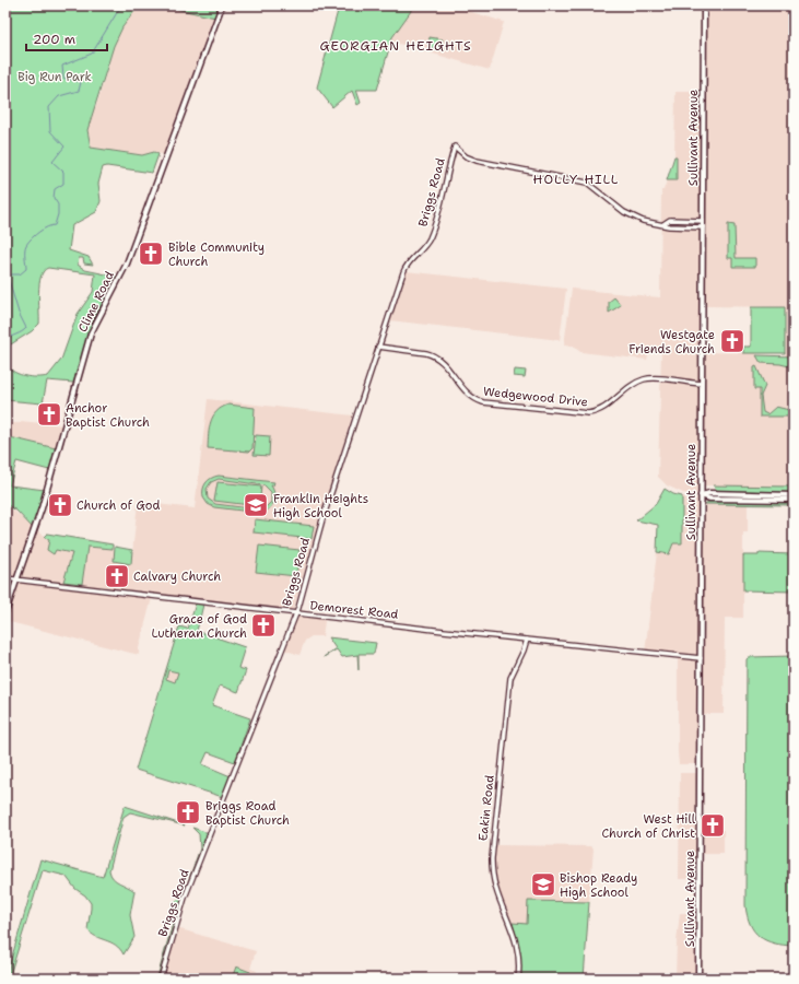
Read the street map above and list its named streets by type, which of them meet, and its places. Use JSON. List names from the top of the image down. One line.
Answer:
{"streets":{"main road":["Sullivant Avenue","Clime Road"],"street":["Briggs Road","Wedgewood Drive","Demorest Road","Eakin Road"]},"crossings":[["Sullivant Avenue","Wedgewood Drive"],["Sullivant Avenue","Demorest Road"],["Briggs Road","Wedgewood Drive"],["Briggs Road","Demorest Road"],["Clime Road","Demorest Road"],["Demorest Road","Eakin Road"]],"districts":["GEORGIAN HEIGHTS","HOLLY HILL"],"parks":["Big Run Park"],"places":{"church":["Bible Community Church","Westgate Friends Church","Anchor Baptist Church","Church of God","Calvary Church","Grace of God Lutheran Church","Briggs Road Baptist Church","West Hill Church of Christ"],"school or university":["Franklin Heights High School","Bishop Ready High School"]},"scale_bar":"200 m"}
